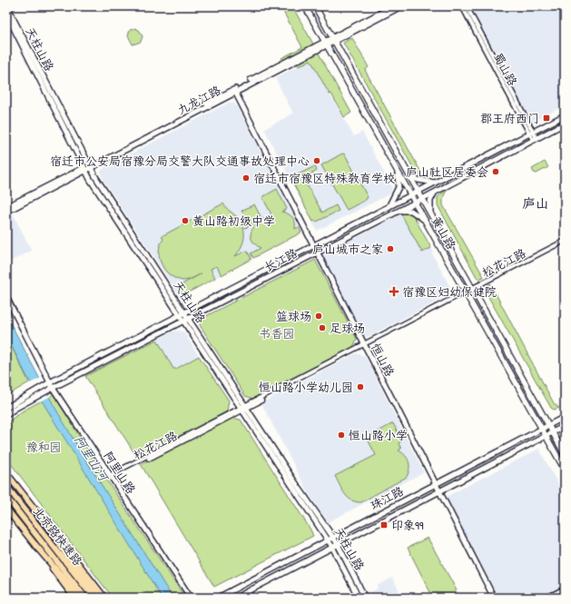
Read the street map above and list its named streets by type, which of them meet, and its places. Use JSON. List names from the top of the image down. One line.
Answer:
{"streets":{"main road":["黄山路","北京路快速路"],"street":["天柱山路","蜀山路","九龙江路","长江路","松花江路","恒山路","阿里山路","珠江路"]},"crossings":[["天柱山路","九龙江路"],["天柱山路","长江路"],["天柱山路","松花江路"],["天柱山路","珠江路"],["蜀山路","长江路"],["九龙江路","黄山路"],["九龙江路","恒山路"],["黄山路","长江路"],["黄山路","松花江路"],["黄山路","珠江路"],["长江路","恒山路"],["长江路","阿里山路"],["松花江路","恒山路"],["松花江路","阿里山路"],["恒山路","珠江路"]],"districts":["庐山"],"water":["阿里山河"],"parks":["书香园","豫和园"],"places":{"transit":["郡王府西门","印象99"],"other":["宿迁市公安局宿豫分局交警大队交通事故处理中心","庐山社区居委会","宿迁市宿豫区特殊教育学校","黄山路初级中学","庐山城市之家","篮球场","足球场","恒山路小学幼儿园","恒山路小学"],"health":["宿豫区妇幼保健院"]}}
